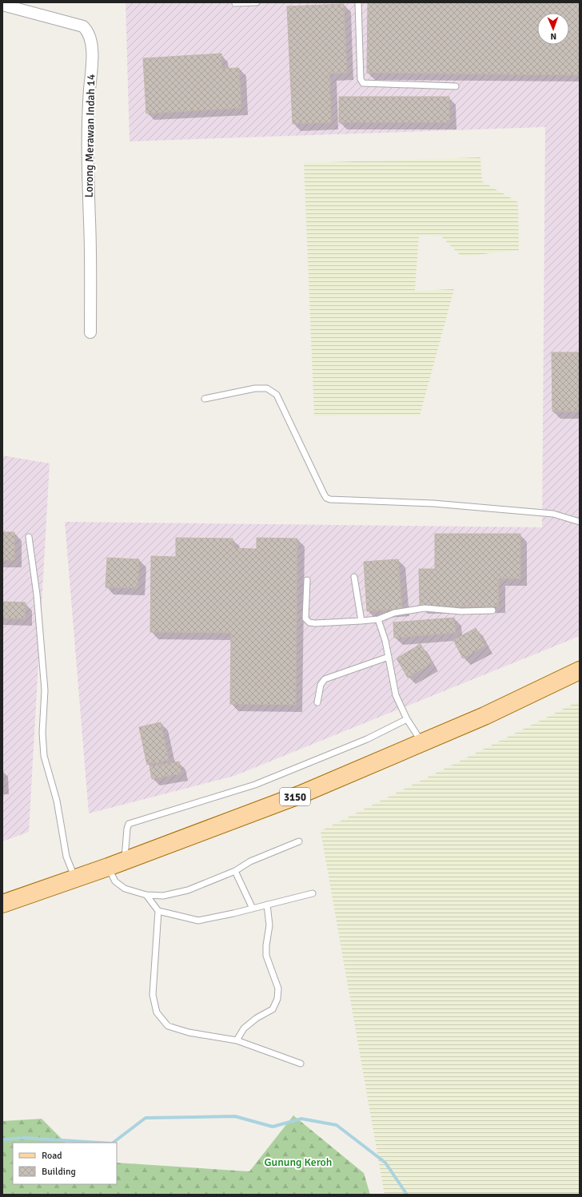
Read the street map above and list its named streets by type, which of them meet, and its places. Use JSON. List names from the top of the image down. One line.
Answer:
{"streets":{"main road":["3150"],"street":["Lorong Merawan Indah 14"]},"parks":["Gunung Keroh"],"legend":["Road","Building"],"north":"bottom"}
